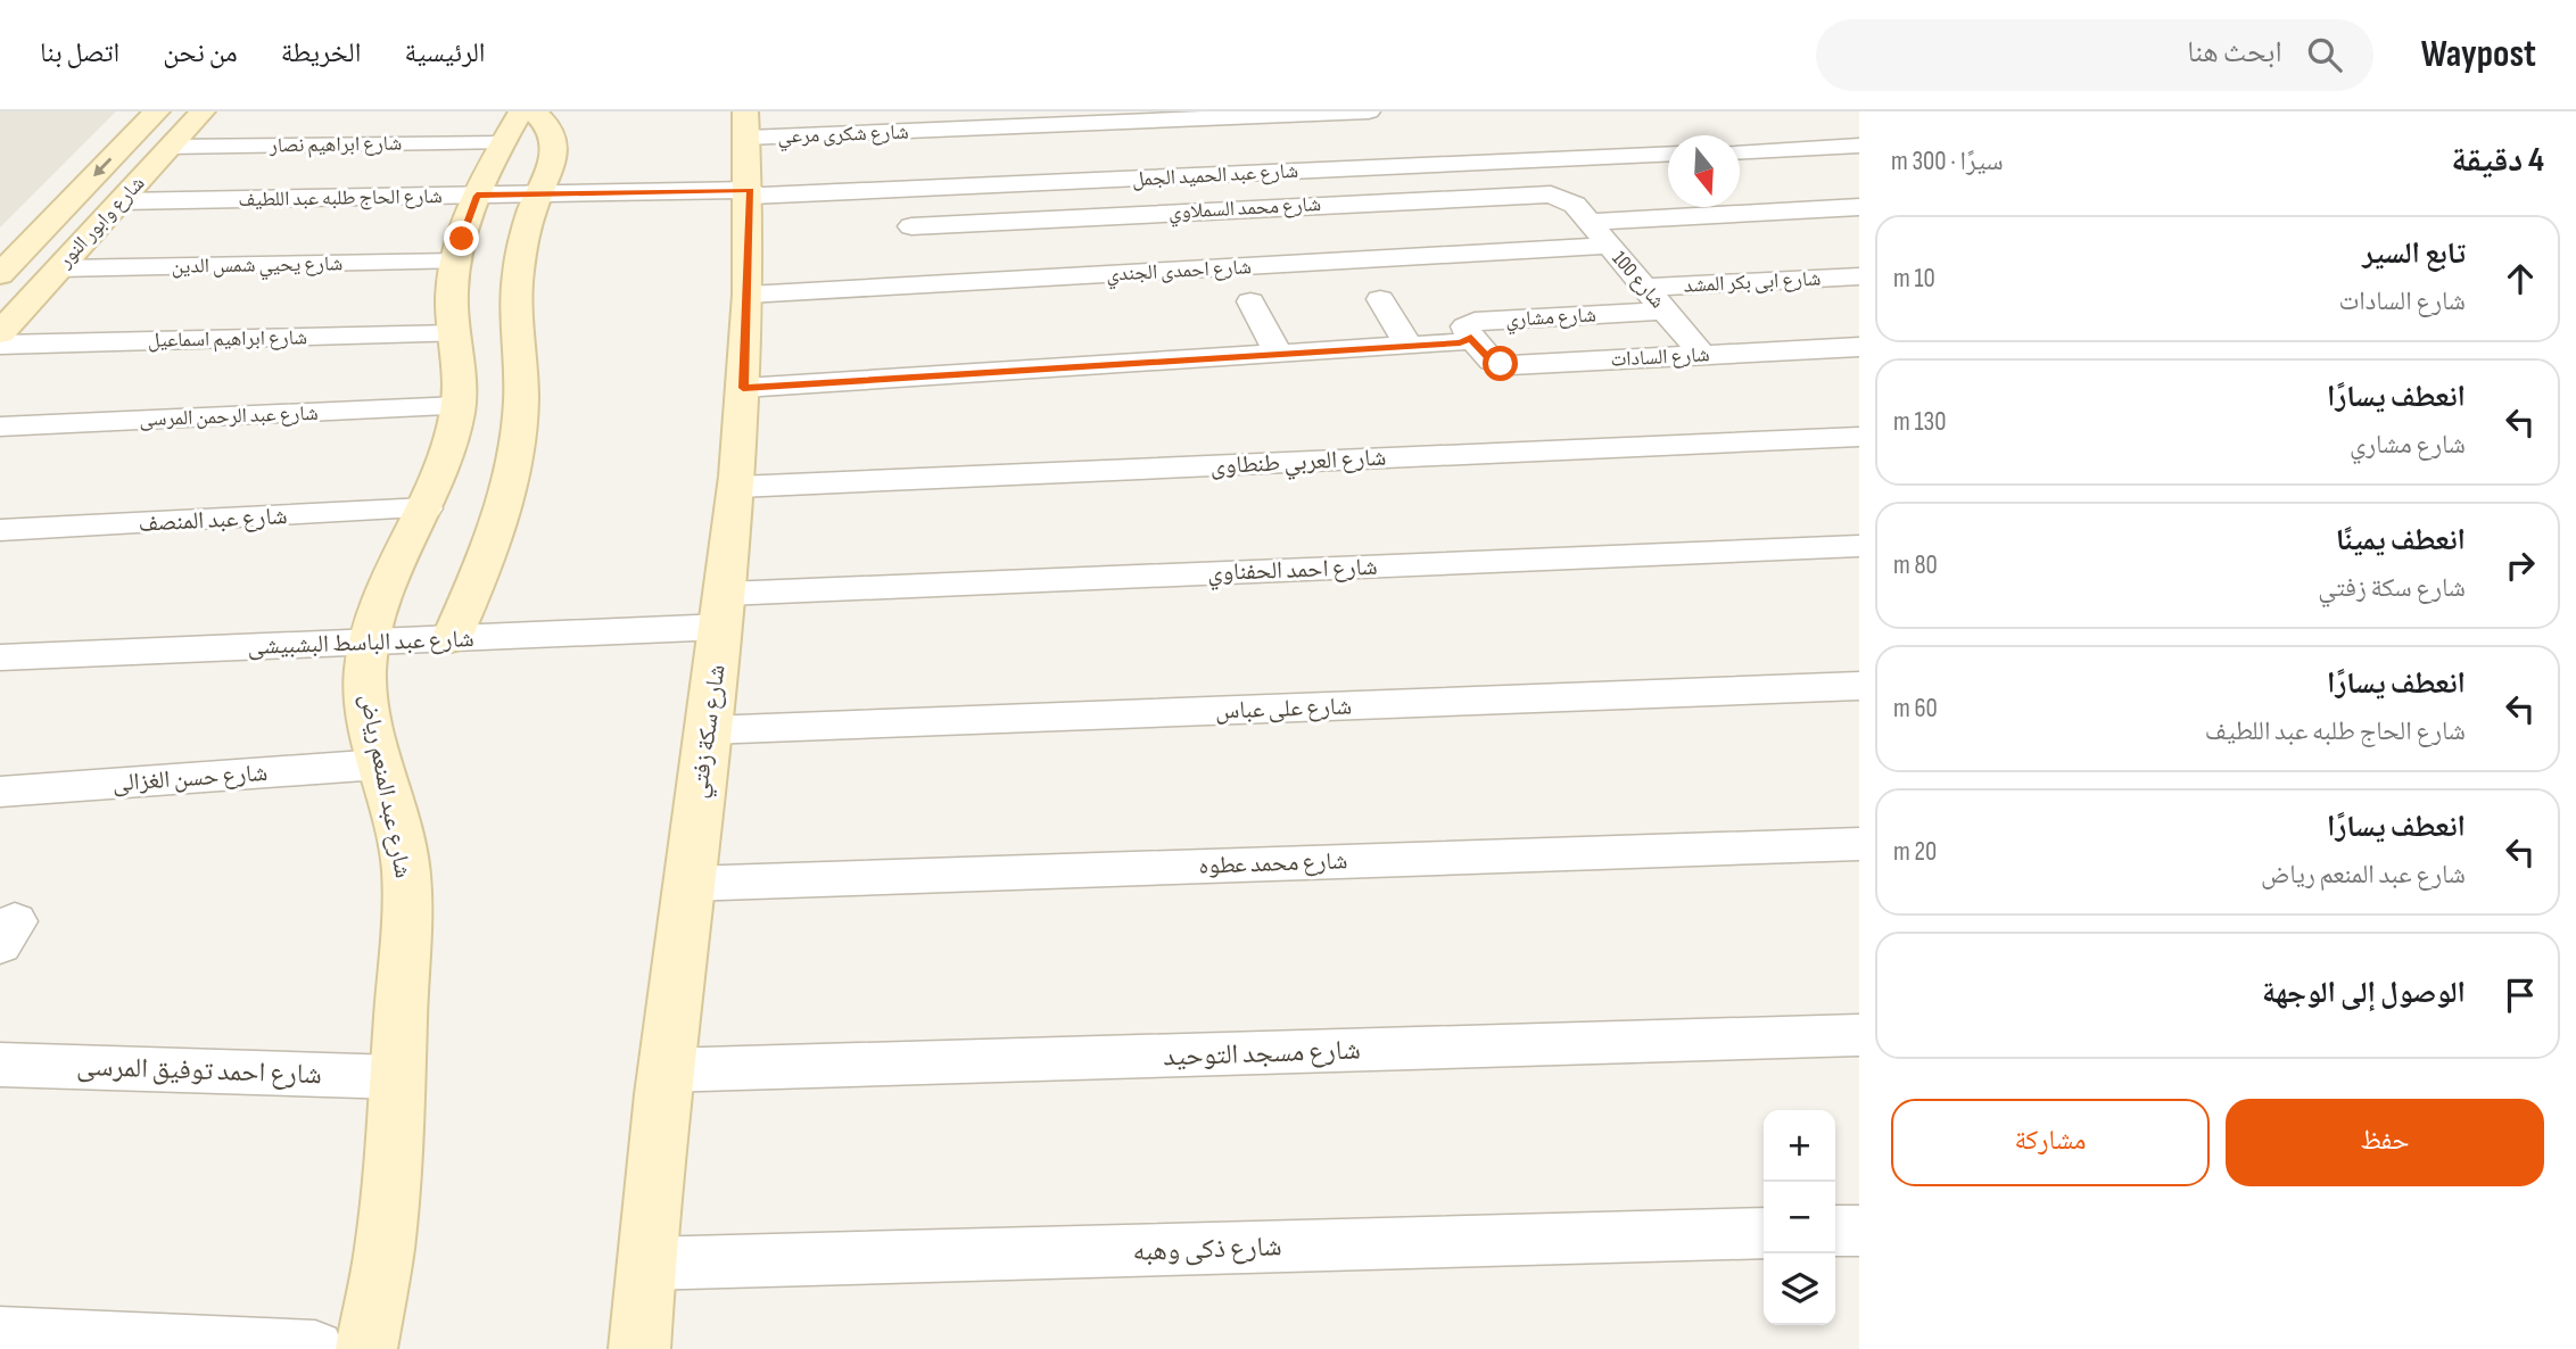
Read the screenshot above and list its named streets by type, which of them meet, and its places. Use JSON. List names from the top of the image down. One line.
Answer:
{"streets":{"street":["شارع شكرى مرعي","شارع ابراهيم نصار","شارع عبد الحميد الجمل","شارع الحاج طلبه عبد اللطيف","شارع محمد السملاوي","شارع وابور النور","شارع يحيي شمس الدين","شارع احمدى الجندي","شارع 100","شارع ابى بكر المشد","شارع مشاري","شارع ابراهيم اسماعيل","شارع السادات","شارع عبد الرحمن المرسى","شارع العربي طنطاوى","شارع عبد المنصف","شارع احمد الحفناوي","شارع عبد الباسط البشبيشى","شارع على عباس","شارع سكة زفتي","شارع حسن الغزالى","شارع عبد المنعم رياض","شارع محمد عطوه","شارع مسجد التوحيد","شارع احمد توفيق المرسى","شارع ذكى وهبه"]},"crossings":[["شارع شكرى مرعي","شارع سكة زفتي"],["شارع ابراهيم نصار","شارع وابور النور"],["شارع ابراهيم نصار","شارع عبد المنعم رياض"],["شارع عبد الحميد الجمل","شارع الحاج طلبه عبد اللطيف"],["شارع عبد الحميد الجمل","شارع سكة زفتي"],["شارع الحاج طلبه عبد اللطيف","شارع وابور النور"],["شارع الحاج طلبه عبد اللطيف","شارع سكة زفتي"],["شارع الحاج طلبه عبد اللطيف","شارع عبد المنعم رياض"],["شارع محمد السملاوي","شارع 100"],["شارع وابور النور","شارع يحيي شمس الدين"],["شارع يحيي شمس الدين","شارع عبد المنعم رياض"],["شارع احمدى الجندي","شارع 100"],["شارع احمدى الجندي","شارع سكة زفتي"],["شارع 100","شارع ابى بكر المشد"],["شارع 100","شارع مشاري"],["شارع 100","شارع السادات"],["شارع مشاري","شارع السادات"],["شارع ابراهيم اسماعيل","شارع عبد المنعم رياض"],["شارع عبد الرحمن المرسى","شارع عبد المنعم رياض"],["شارع العربي طنطاوى","شارع سكة زفتي"],["شارع عبد المنصف","شارع عبد المنعم رياض"],["شارع احمد الحفناوي","شارع عبد الباسط البشبيشى"],["شارع احمد الحفناوي","شارع سكة زفتي"],["شارع عبد الباسط البشبيشى","شارع سكة زفتي"],["شارع عبد الباسط البشبيشى","شارع عبد المنعم رياض"],["شارع على عباس","شارع سكة زفتي"],["شارع سكة زفتي","شارع محمد عطوه"],["شارع سكة زفتي","شارع مسجد التوحيد"],["شارع سكة زفتي","شارع ذكى وهبه"],["شارع حسن الغزالى","شارع عبد المنعم رياض"],["شارع عبد المنعم رياض","شارع احمد توفيق المرسى"]],"north":"bottom","page":{"header":"Waypost","search":"ابحث هنا","nav":["الرئيسية","الخريطة","من نحن","اتصل بنا"],"heading":["4 دقيقة","سيرًا · 300 m"],"list":[["تابع السير","شارع السادات","10 m"],["انعطف يسارًا","شارع مشاري","130 m"],["انعطف يمينًا","شارع سكة زفتي","80 m"],["انعطف يسارًا","شارع الحاج طلبه عبد اللطيف","60 m"],["انعطف يسارًا","شارع عبد المنعم رياض","20 m"],"الوصول إلى الوجهة"],"buttons":["حفظ","مشاركة"],"map_buttons":["+","−"]}}
